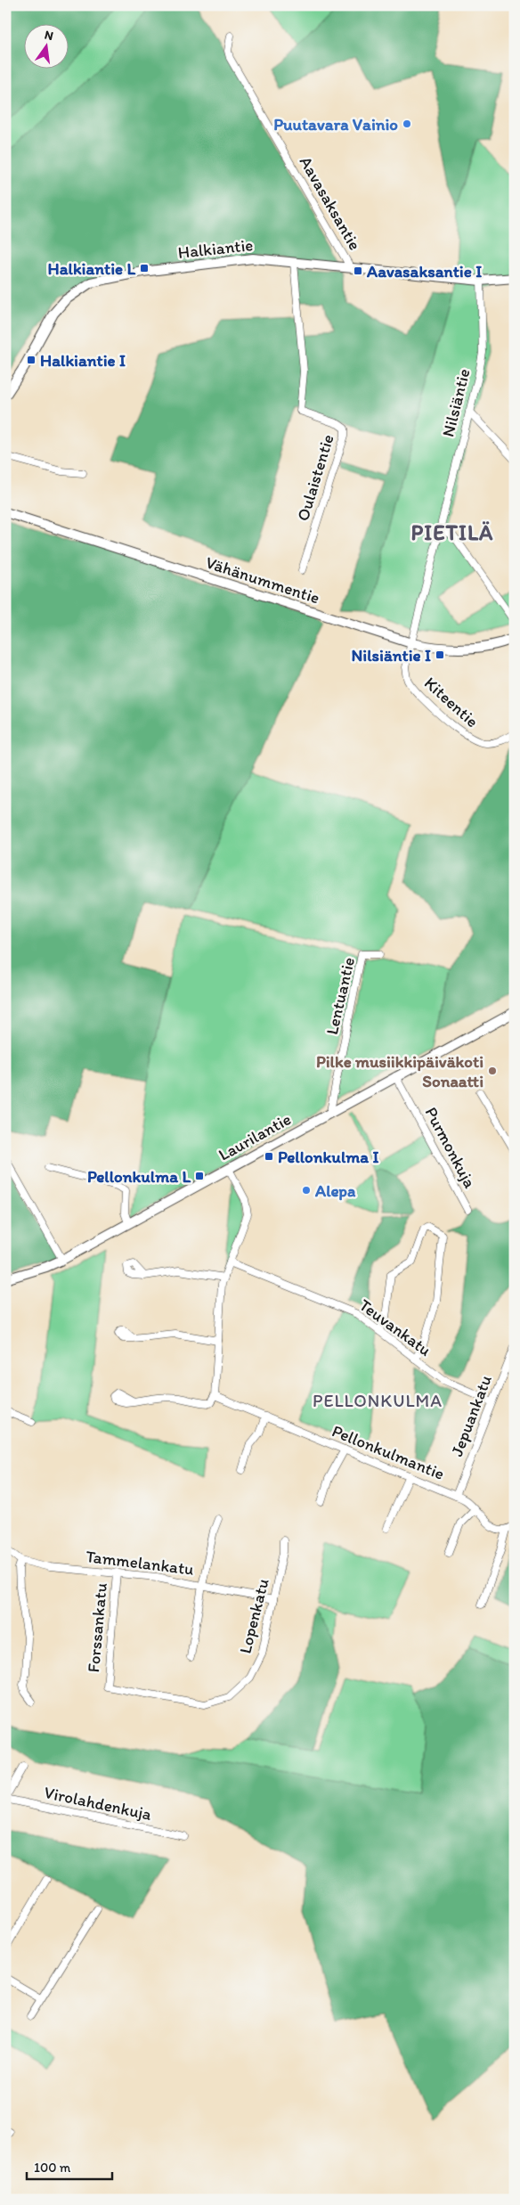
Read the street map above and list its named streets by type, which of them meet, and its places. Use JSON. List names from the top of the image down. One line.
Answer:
{"streets":{"street":["Aavasaksantie","Halkiantie","Nilsiäntie","Oulaistentie","Vähänummentie","Kiteentie","Lentuantie","Laurilantie","Purmonkuja","Teuvankatu","Jepuankatu","Pellonkulmantie","Tammelankatu","Lopenkatu","Forssankatu","Virolahdenkuja"]},"crossings":[["Aavasaksantie","Halkiantie"],["Halkiantie","Nilsiäntie"],["Halkiantie","Oulaistentie"],["Nilsiäntie","Vähänummentie"],["Nilsiäntie","Kiteentie"],["Vähänummentie","Kiteentie"],["Lentuantie","Laurilantie"],["Laurilantie","Purmonkuja"],["Teuvankatu","Jepuankatu"],["Jepuankatu","Pellonkulmantie"],["Tammelankatu","Lopenkatu"],["Tammelankatu","Forssankatu"],["Lopenkatu","Forssankatu"]],"districts":["PIETILÄ","PELLONKULMA"],"places":{"other":["Puutavara Vainio","Pilke musiikkipäiväkoti Sonaatti","Alepa"],"transit":["Halkiantie L","Aavasaksantie I","Halkiantie I","Nilsiäntie I","Pellonkulma I","Pellonkulma L"]},"scale_bar":"100 m","north":"top"}
